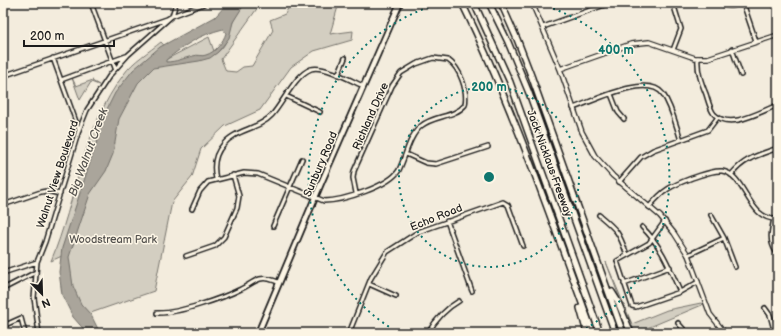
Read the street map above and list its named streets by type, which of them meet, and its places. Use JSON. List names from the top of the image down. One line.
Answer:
{"streets":{"highway":["Jack Nicklaus Freeway"],"main road":["Sunbury Road"],"street":["Richland Drive","Walnut View Boulevard","Echo Road"]},"water":["Big Walnut Creek"],"parks":["Woodstream Park"],"scale_bar":"200 m","north":"bottom right","rings":["400 m","200 m"]}
